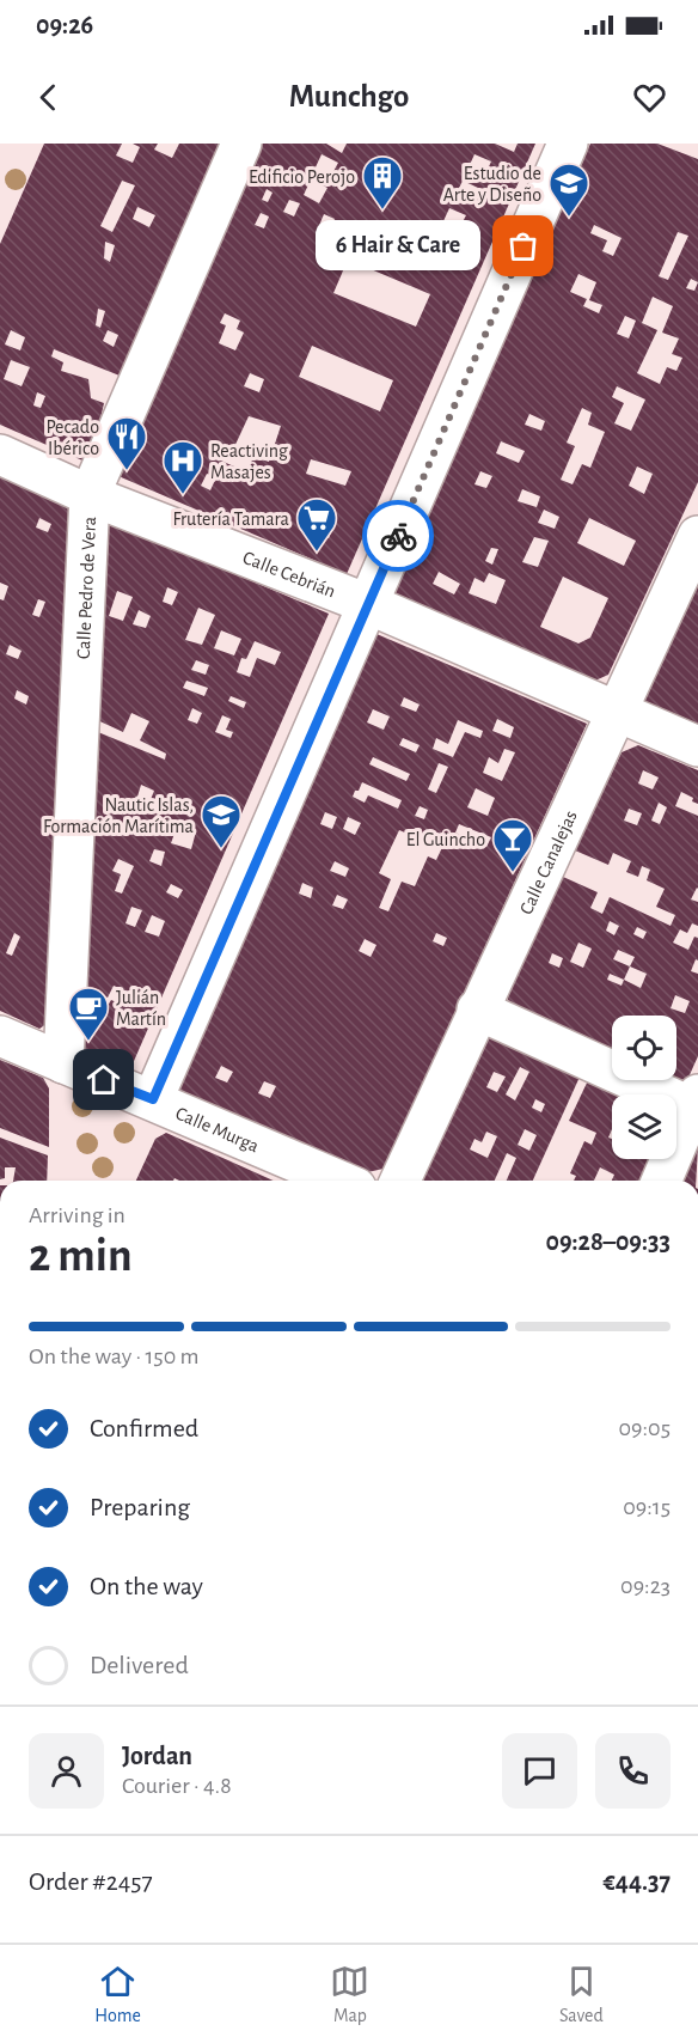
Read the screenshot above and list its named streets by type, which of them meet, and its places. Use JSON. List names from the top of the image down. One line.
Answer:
{"streets":{"street":["Calle Cebrián","Calle Pedro de Vera","Calle Canalejas","Calle Murga"]},"crossings":[["Calle Cebrián","Calle Pedro de Vera"],["Calle Cebrián","Calle Canalejas"],["Calle Pedro de Vera","Calle Murga"]],"places":{"building":["Edificio Perojo"],"school or university":["Estudio de Arte y Diseño","Nautic Islas, Formación Marítima"],"other":["6 Hair & Care"],"restaurant":["Pecado Ibérico"],"hospital":["Reactiving Masajes"],"supermarket":["Frutería Tamara"],"bar":["El Guincho"],"cafe":["Julián Martín"]},"page":{"status":"09:26","header":"Munchgo","bubble":"6 Hair & Care","heading":["2 min","Arriving in","09:28–09:33"],"panel":["Jordan","Courier · 4.8","Order #2457","€44.37"],"bar":"On the way · 150 m","list":[["Confirmed","09:05"],["Preparing","09:15"],["On the way","09:23"],"Delivered"],"tabs":["Home","Map","Saved"]}}
